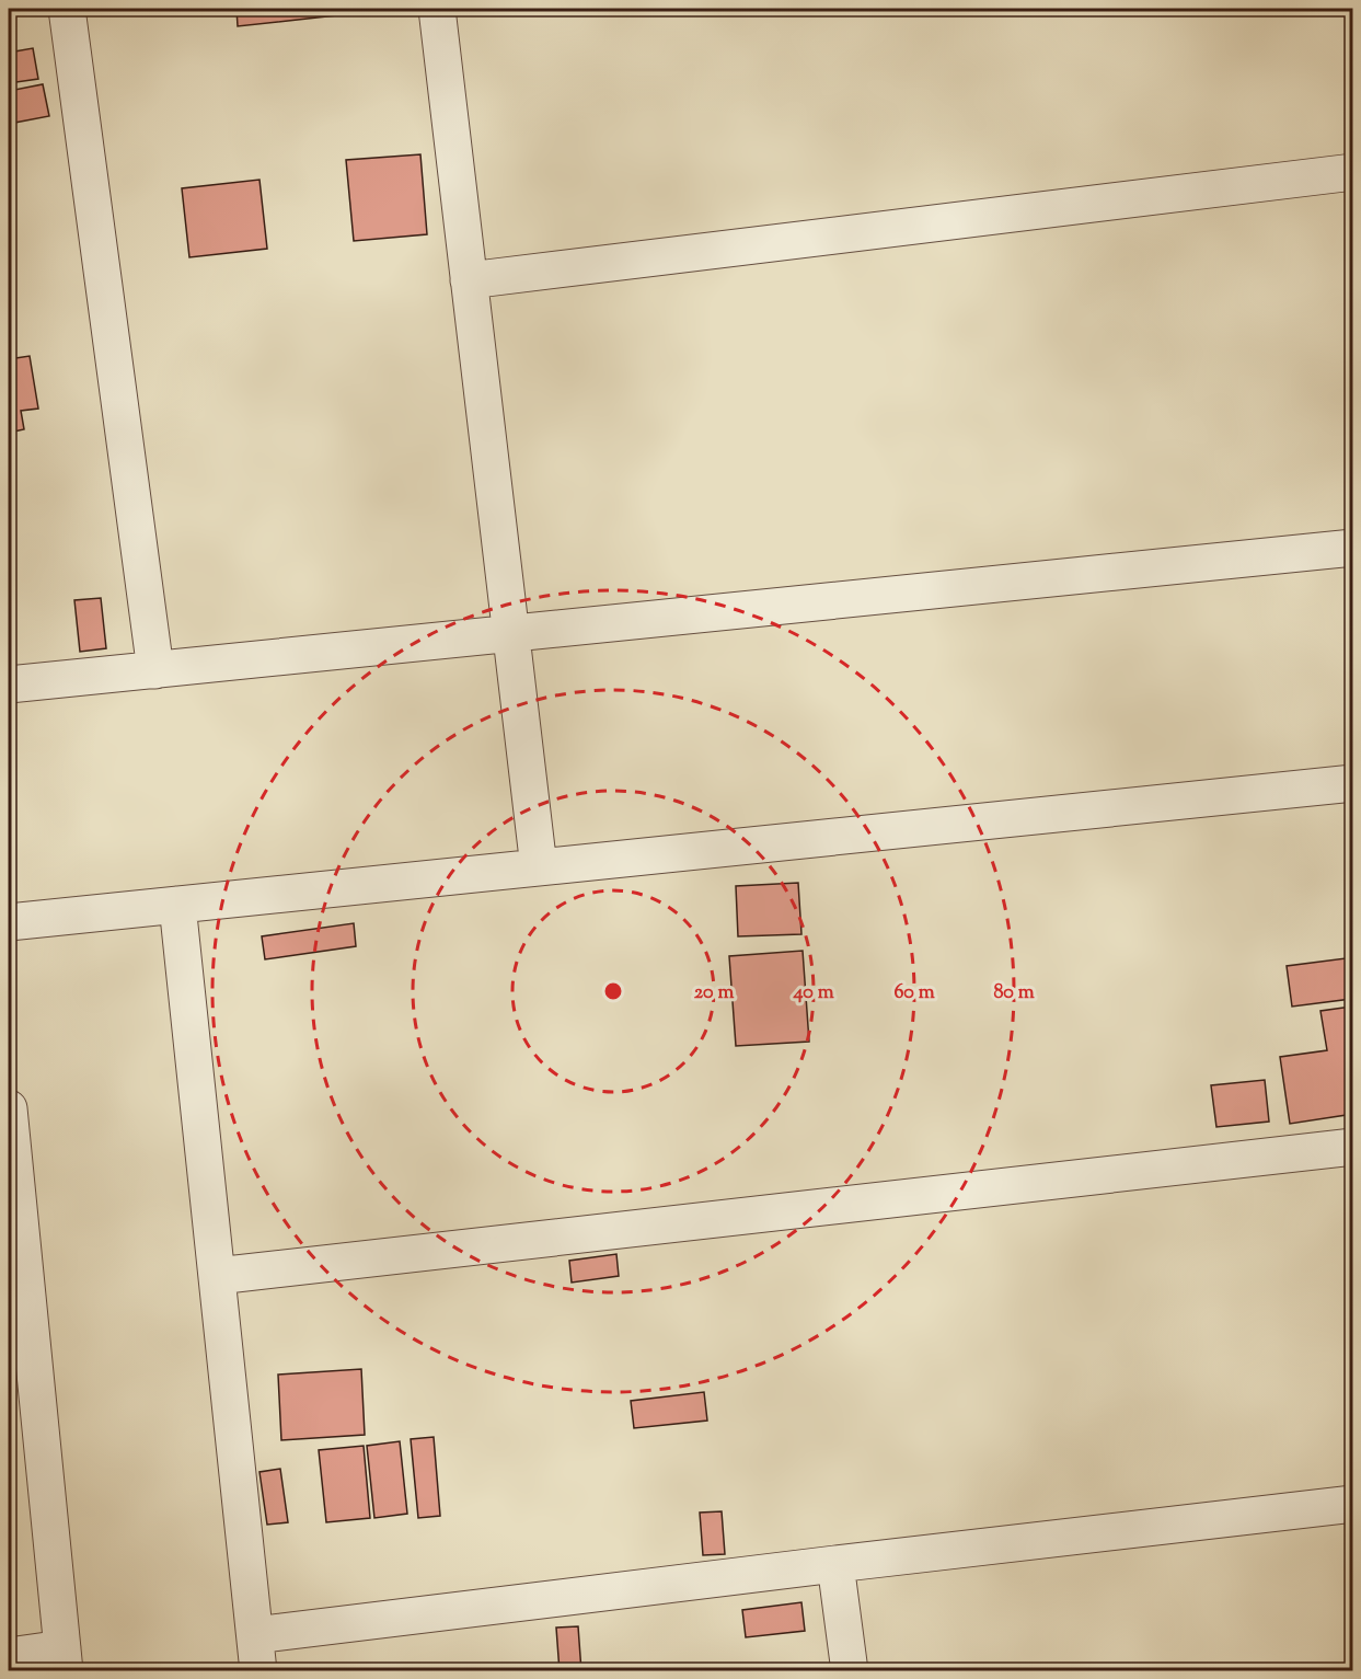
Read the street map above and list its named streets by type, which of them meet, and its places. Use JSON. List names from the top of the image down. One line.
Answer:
{"rings":["20 m","40 m","60 m","80 m"]}
